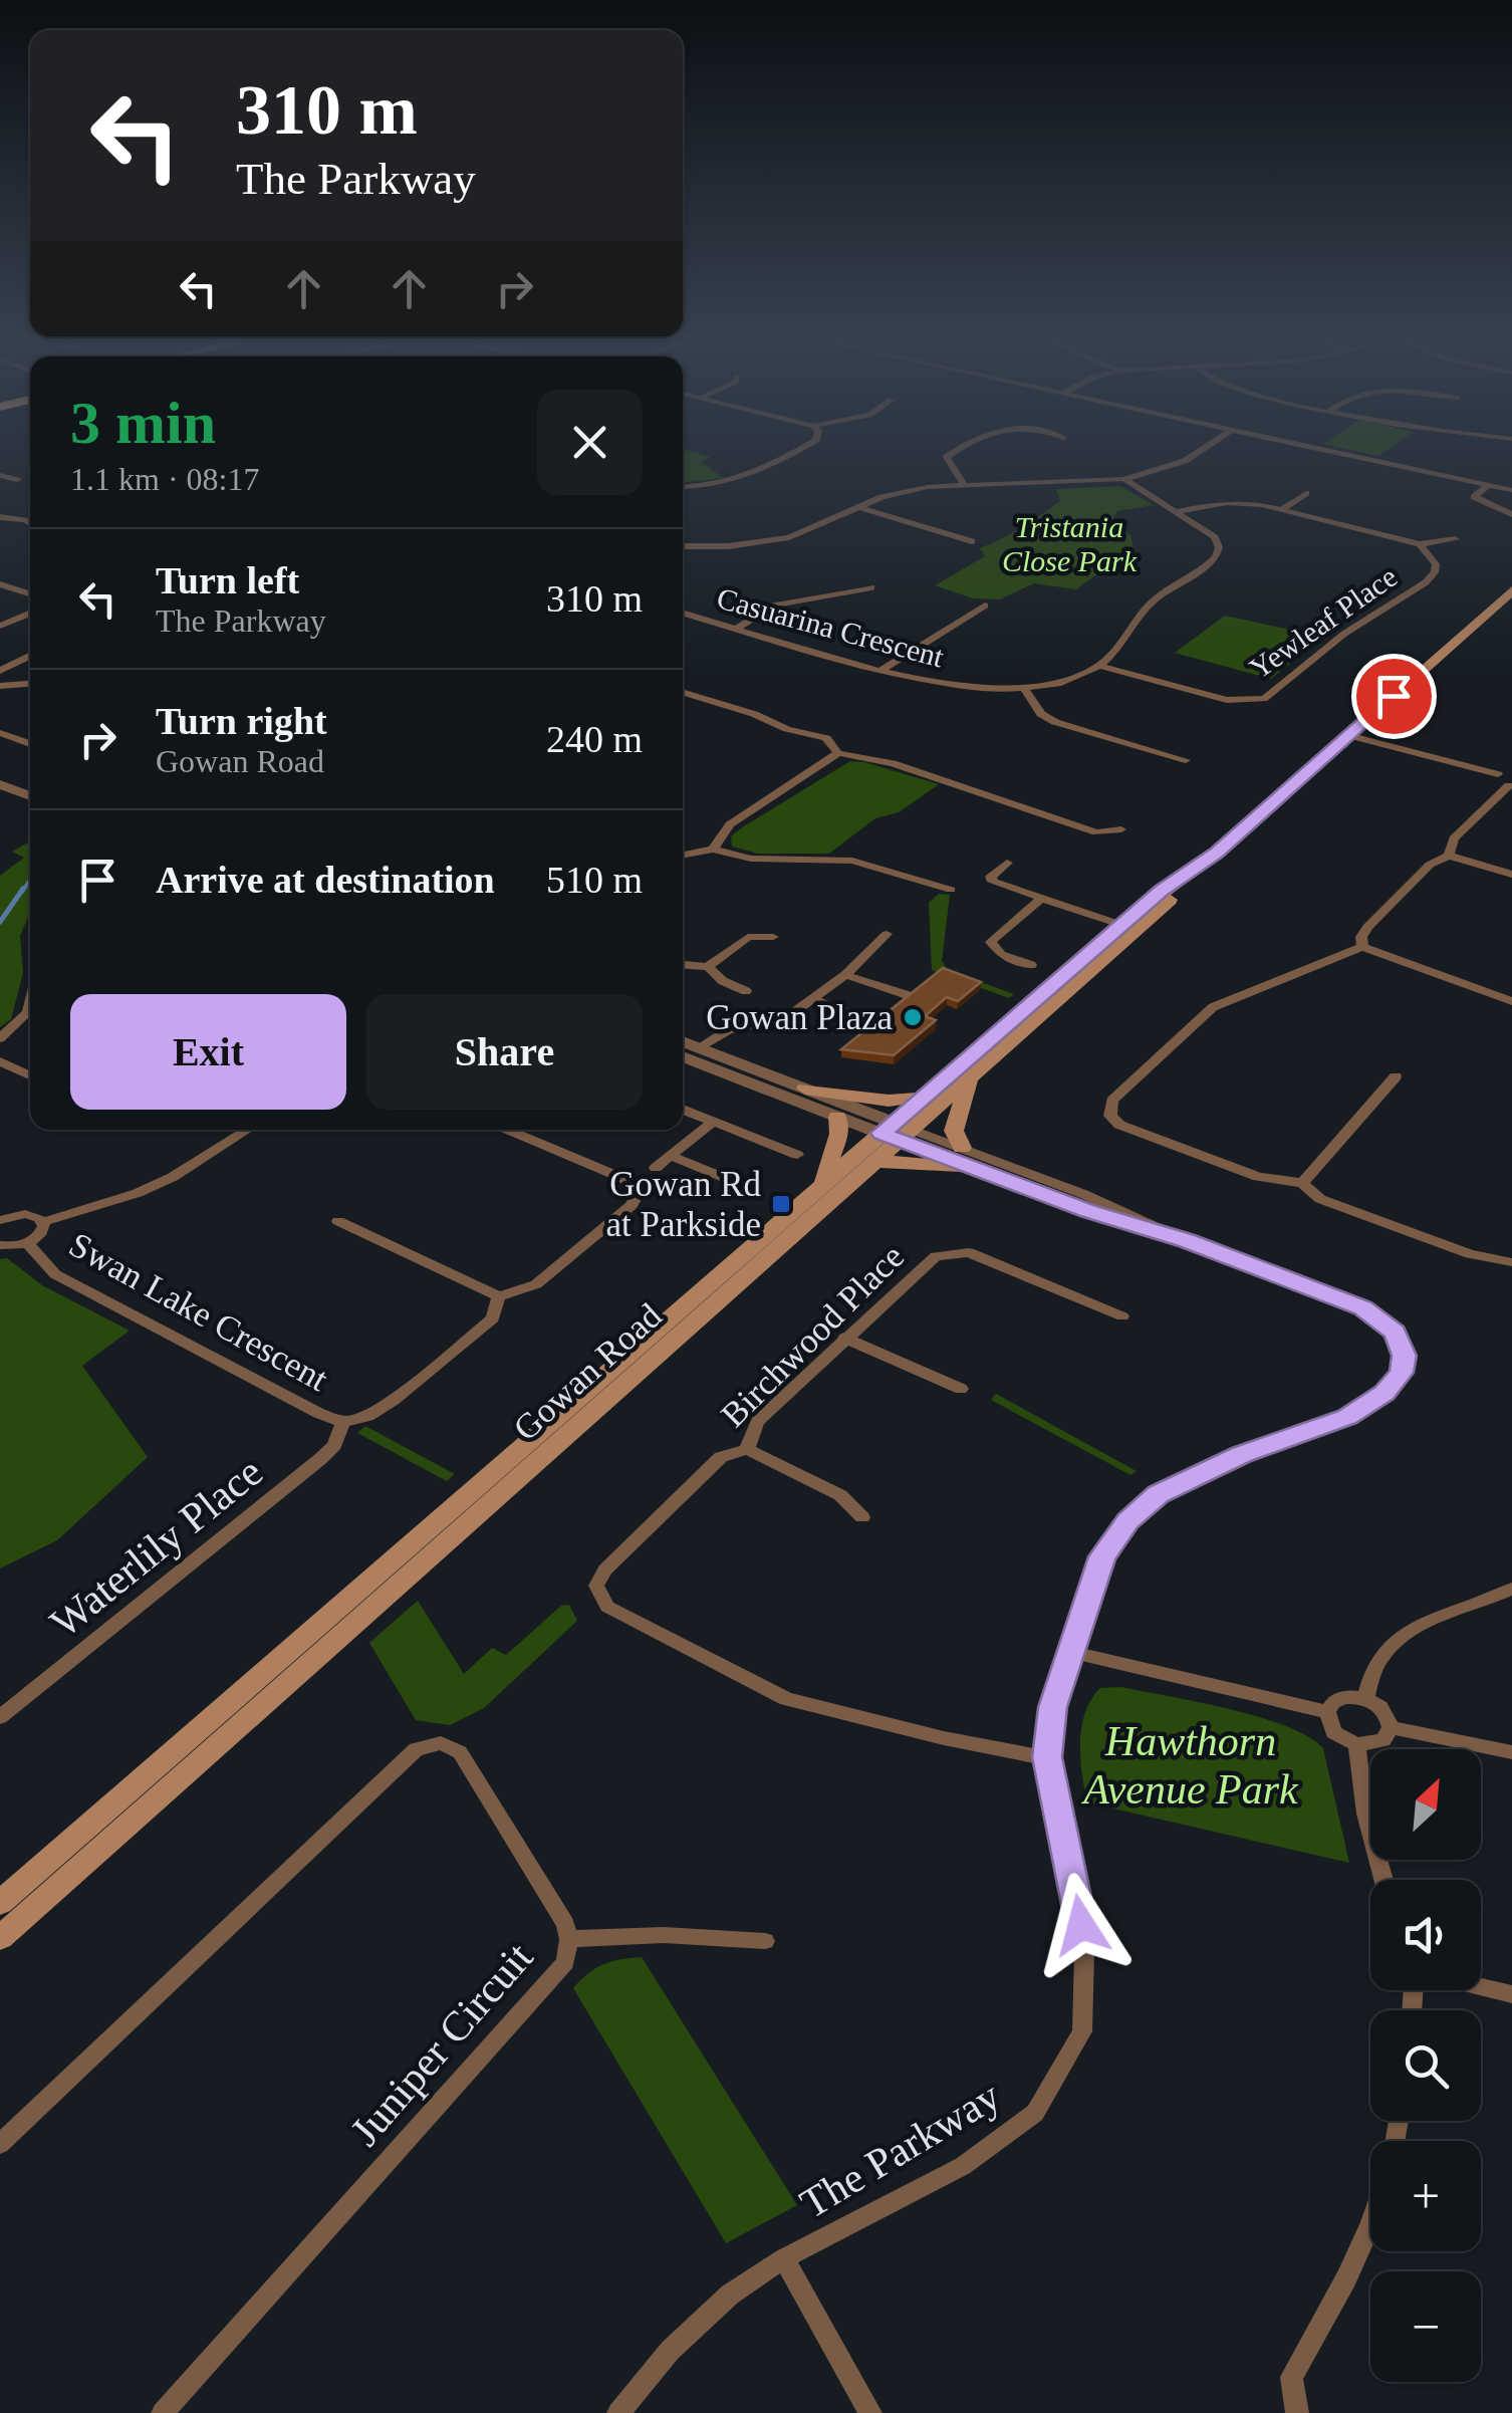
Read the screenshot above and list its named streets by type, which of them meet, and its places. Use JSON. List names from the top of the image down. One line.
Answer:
{"streets":{"main road":["Gowan Road"],"street":["Yewleaf Place","Casuarina Crescent","Swan Lake Crescent","Birchwood Place","Waterlily Place","Juniper Circuit","The Parkway"]},"crossings":[["Yewleaf Place","Casuarina Crescent"],["Swan Lake Crescent","Waterlily Place"],["Birchwood Place","The Parkway"],["Gowan Road","The Parkway"]],"parks":["Tristania Close Park","Hawthorn Avenue Park"],"places":{"other":["Gowan Plaza"],"transit":["Gowan Rd at Parkside"]},"north":"top right","page":{"turn":["310 m","The Parkway"],"heading":["3 min","1.1 km · 08:17"],"list":[{"name":"Turn left","note":"The Parkway","value":"310 m"},{"name":"Turn right","note":"Gowan Road","value":"240 m"},{"name":"Arrive at destination","value":"510 m"}],"buttons":["Exit","Share"],"map_buttons":["+","−"]}}
